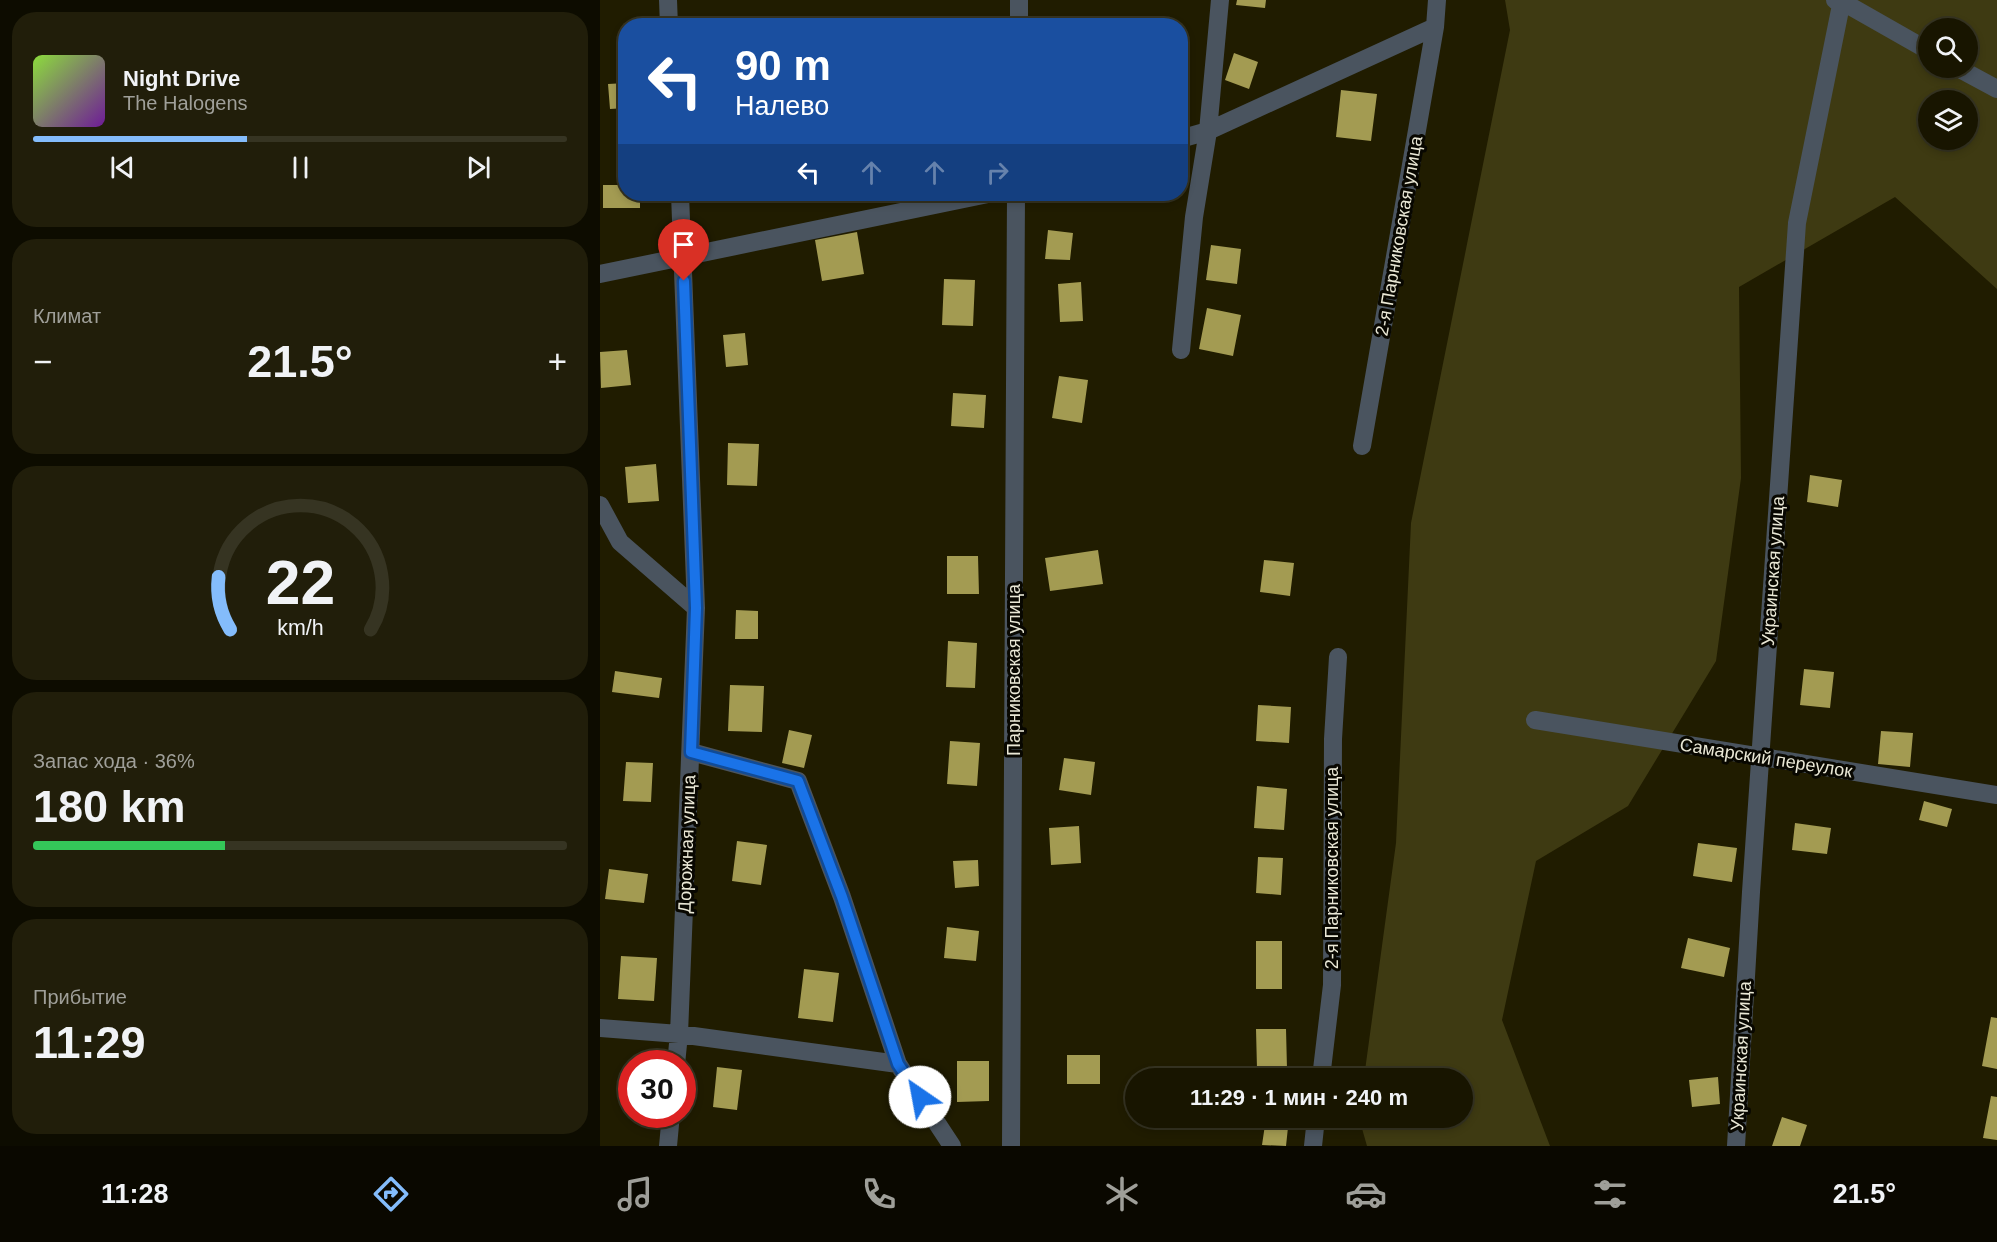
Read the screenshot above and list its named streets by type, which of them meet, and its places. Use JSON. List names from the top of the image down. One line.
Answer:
{"streets":{"street":["2-я Парниковская улица","Украинская улица","Парниковская улица","Самарский переулок","Дорожная улица"]},"crossings":[["Украинская улица","Самарский переулок"]],"page":{"turn":["90 m","Налево"],"song":["Night Drive","The Halogens"],"tile":["Климат",["Запас хода · 36%","180 km"],["Прибытие","11:29"]],"heat":["−","21.5°","+"],"limit":"30","trip":"11:29 · 1 мин · 240 m","tabs":["11:28","21.5°"],"gauge":["22","km/h"]}}
